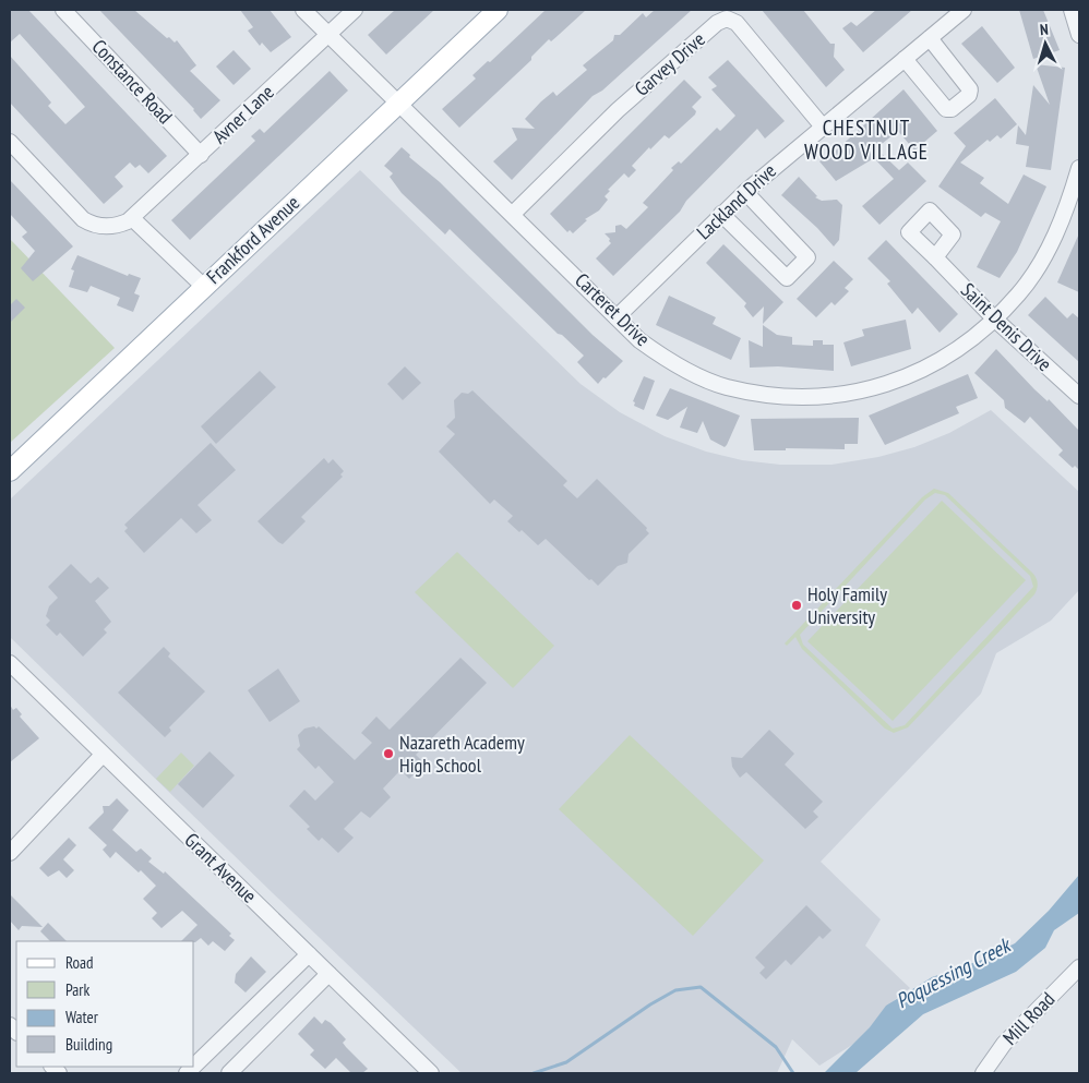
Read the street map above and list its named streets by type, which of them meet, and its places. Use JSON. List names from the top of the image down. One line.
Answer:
{"streets":{"main road":["Frankford Avenue"],"street":["Garvey Drive","Constance Road","Avner Lane","Lackland Drive","Carteret Drive","Saint Denis Drive","Grant Avenue","Mill Road"]},"crossings":[["Garvey Drive","Lackland Drive"],["Garvey Drive","Carteret Drive"],["Constance Road","Avner Lane"],["Avner Lane","Carteret Drive"],["Lackland Drive","Carteret Drive"],["Frankford Avenue","Carteret Drive"],["Carteret Drive","Saint Denis Drive"]],"districts":["CHESTNUT WOOD VILLAGE"],"water":["Poquessing Creek"],"places":["Holy Family University","Nazareth Academy High School"],"legend":["Road","Park","Water","Building"],"north":"top"}
